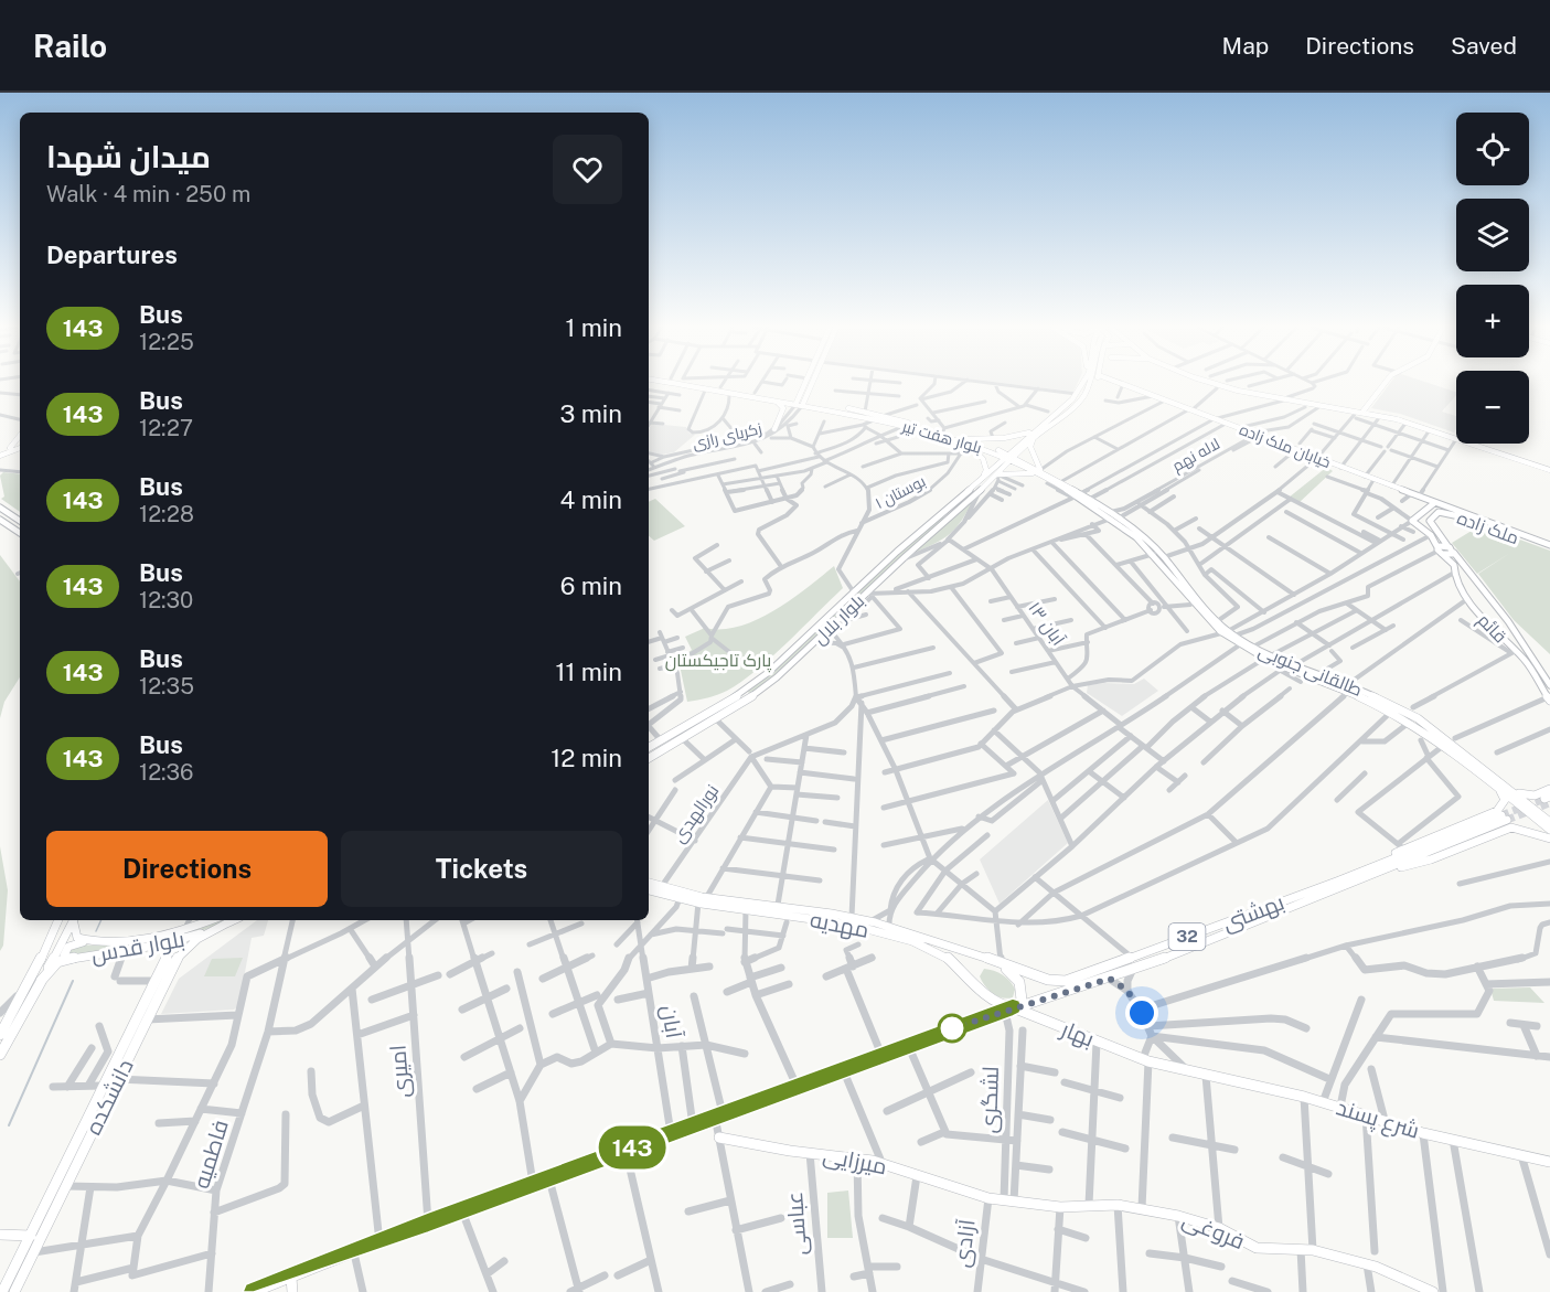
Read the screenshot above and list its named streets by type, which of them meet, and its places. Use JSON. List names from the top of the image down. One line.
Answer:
{"streets":{"main road":["بلوار هفت تیر","خیابان ملک زاده","ملک زاده","بلوار بلال","قائم","طالقانی جنوبی","بهشتى","مهدیه","32","بلوار قدس","بهار","دانشکده","شرع پسند","میرزایی","فروغی"],"street":["زکریای رازی","لاله نهم","بوستان ۱","۱۳ آبان","نورالهدی","آبان","امیری","لشگری","فاطمیه","عباسی","آزادی"]},"crossings":[["زکریای رازی","بلوار هفت تیر"],["بلوار هفت تیر","بوستان ۱"],["بلوار هفت تیر","بلوار بلال"],["بلوار هفت تیر","طالقانی جنوبی"],["خیابان ملک زاده","لاله نهم"],["خیابان ملک زاده","ملک زاده"],["لاله نهم","طالقانی جنوبی"],["ملک زاده","قائم"],["بلوار بلال","طالقانی جنوبی"],["نورالهدی","مهدیه"],["بهشتى","مهدیه"],["بهشتى","آبان"],["بهشتى","بهار"],["بهشتى","امیری"],["بهشتى","لشگری"],["مهدیه","بهار"],["مهدیه","لشگری"],["بلوار قدس","دانشکده"],["بهار","لشگری"],["بهار","شرع پسند"],["لشگری","فروغی"],["میرزایی","عباسی"],["میرزایی","فروغی"],["میرزایی","آزادی"],["فروغی","آزادی"]],"parks":["پارک تاجیکستان"],"lines":["bus line 143"],"page":{"header":"Railo","nav":["Map","Directions","Saved"],"on_map":"143","map_buttons":["+","−"],"heading":[["میدان شهدا","Walk · 4 min · 250 m"],"Departures"],"list":[{"mark":"143","name":"Bus","note":"12:25","value":"1 min"},{"mark":"143","name":"Bus","note":"12:27","value":"3 min"},{"mark":"143","name":"Bus","note":"12:28","value":"4 min"},{"mark":"143","name":"Bus","note":"12:30","value":"6 min"},{"mark":"143","name":"Bus","note":"12:35","value":"11 min"},{"mark":"143","name":"Bus","note":"12:36","value":"12 min"}],"buttons":["Directions","Tickets"]}}
